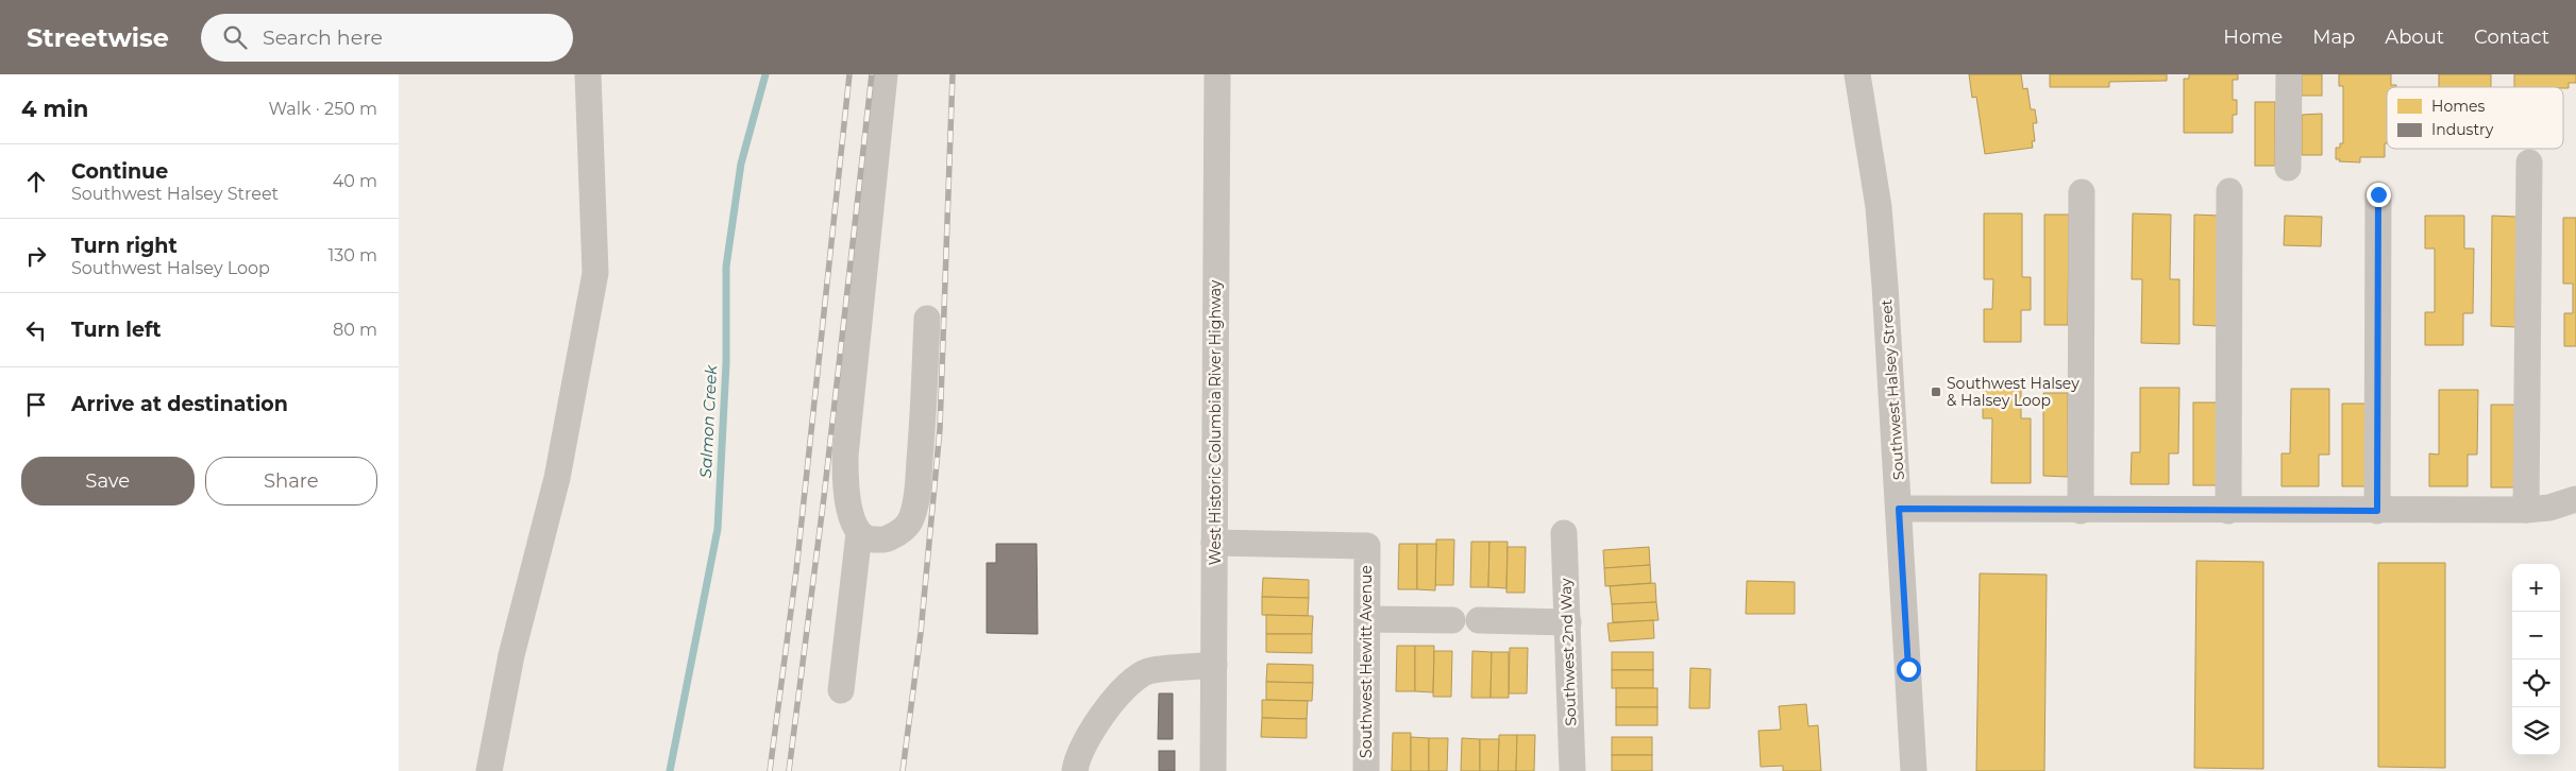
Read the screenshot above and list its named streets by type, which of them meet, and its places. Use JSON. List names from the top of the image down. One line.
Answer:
{"streets":{"street":["Southwest Halsey Street","West Historic Columbia River Highway","Southwest 2nd Way","Southwest Hewitt Avenue"]},"crossings":[["West Historic Columbia River Highway","Southwest Hewitt Avenue"]],"water":["Salmon Creek"],"places":{"transit":["Southwest Halsey & Halsey Loop"]},"legend":["Homes","Industry"],"page":{"header":"Streetwise","search":"Search here","nav":["Home","Map","About","Contact"],"heading":["4 min","Walk · 250 m"],"list":[["Continue","Southwest Halsey Street","40 m"],["Turn right","Southwest Halsey Loop","130 m"],["Turn left","80 m"],"Arrive at destination"],"buttons":["Save","Share"],"map_buttons":["+","−"]}}
